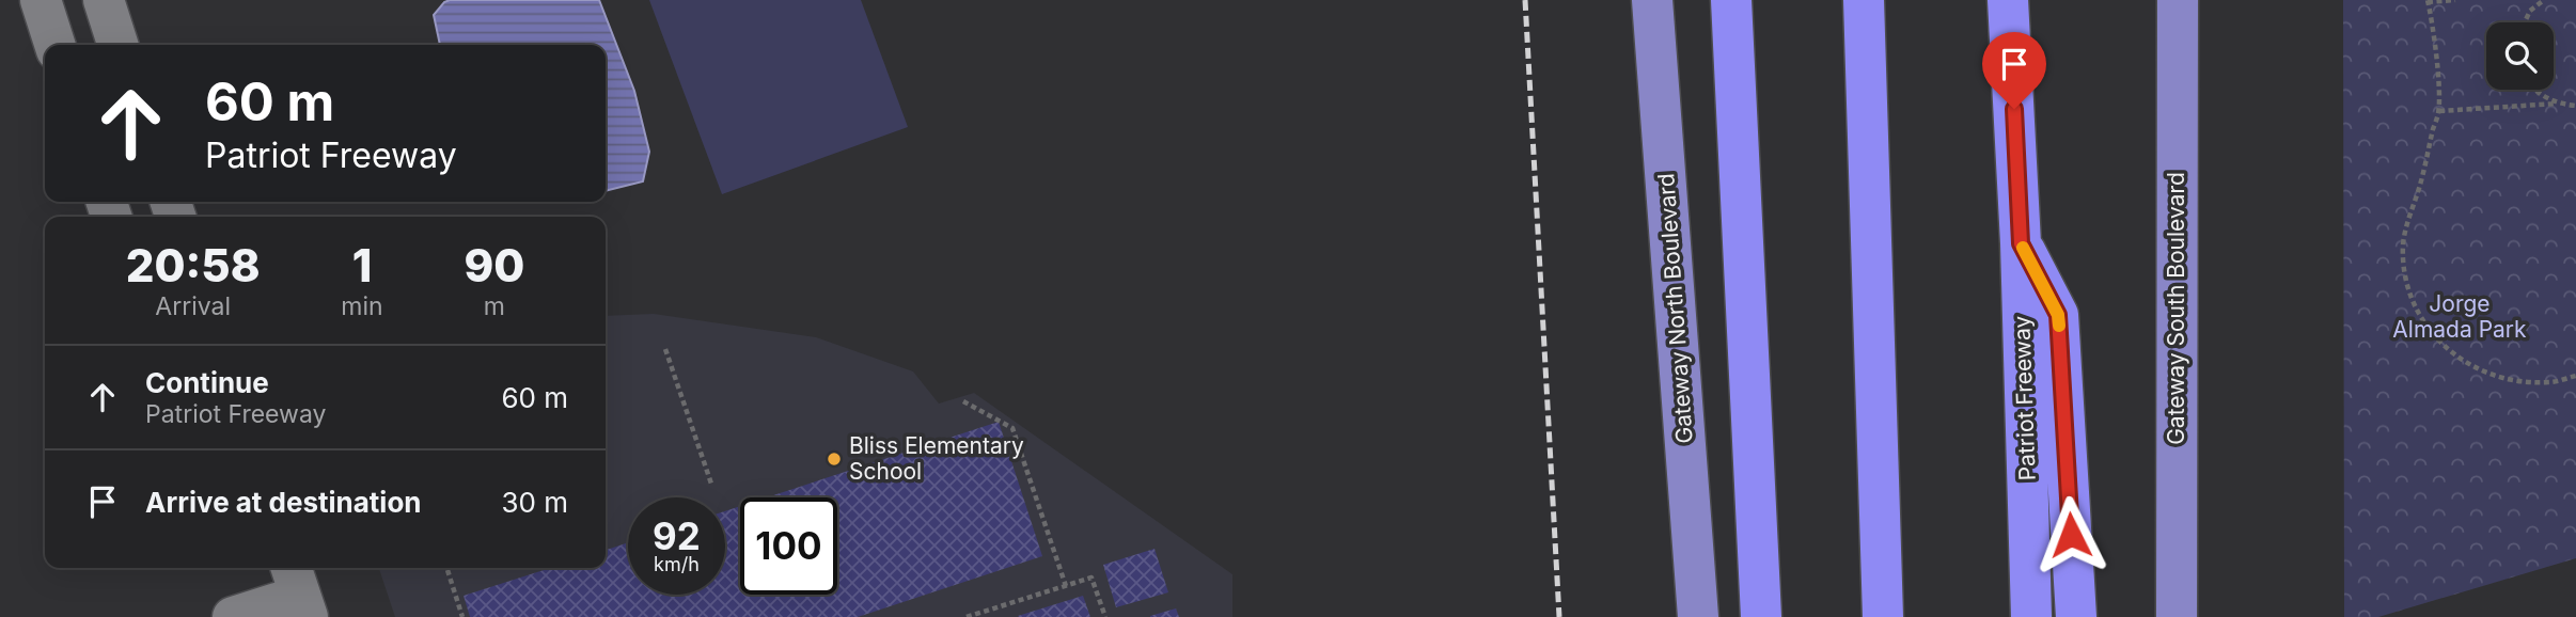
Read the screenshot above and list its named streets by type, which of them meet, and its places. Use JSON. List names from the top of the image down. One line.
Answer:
{"streets":{"highway":["Patriot Freeway"],"main road":["Gateway North Boulevard","Gateway South Boulevard"]},"parks":["Jorge Almada Park"],"places":["Bliss Elementary School"],"page":{"turn":["60 m","Patriot Freeway"],"eta":["20:58","Arrival","1","min","90","m"],"list":[{"name":"Continue","note":"Patriot Freeway","value":"60 m"},{"name":"Arrive at destination","value":"30 m"}],"speed":"92 km/h","limit":"100"}}
